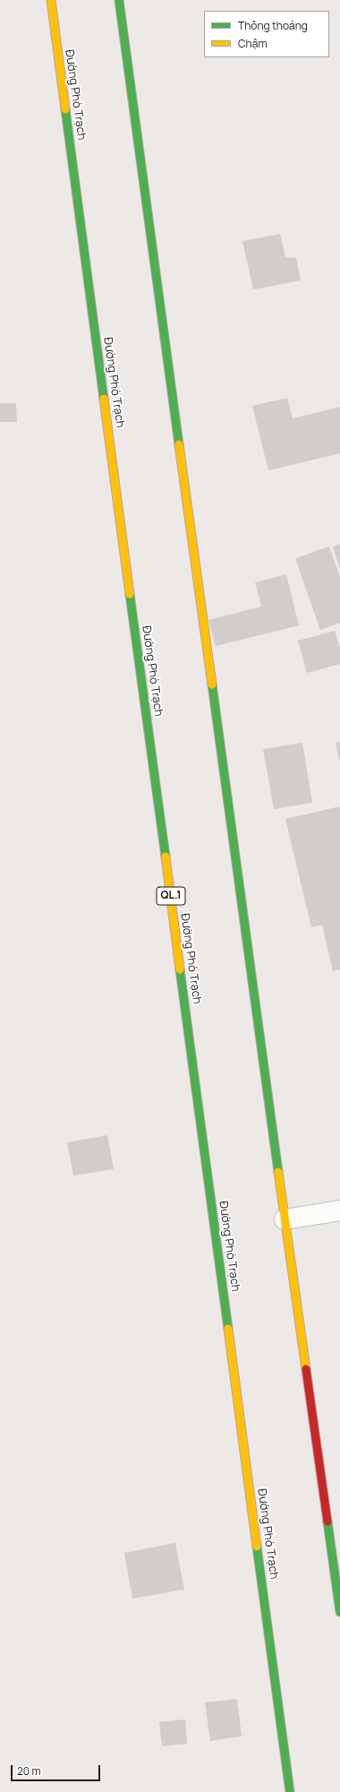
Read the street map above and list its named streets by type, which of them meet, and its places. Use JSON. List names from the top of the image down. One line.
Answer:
{"streets":{"highway":["Đường Phò Trạch","QL.1"]},"legend":["Thông thoáng","Chậm"],"scale_bar":"20 m"}
